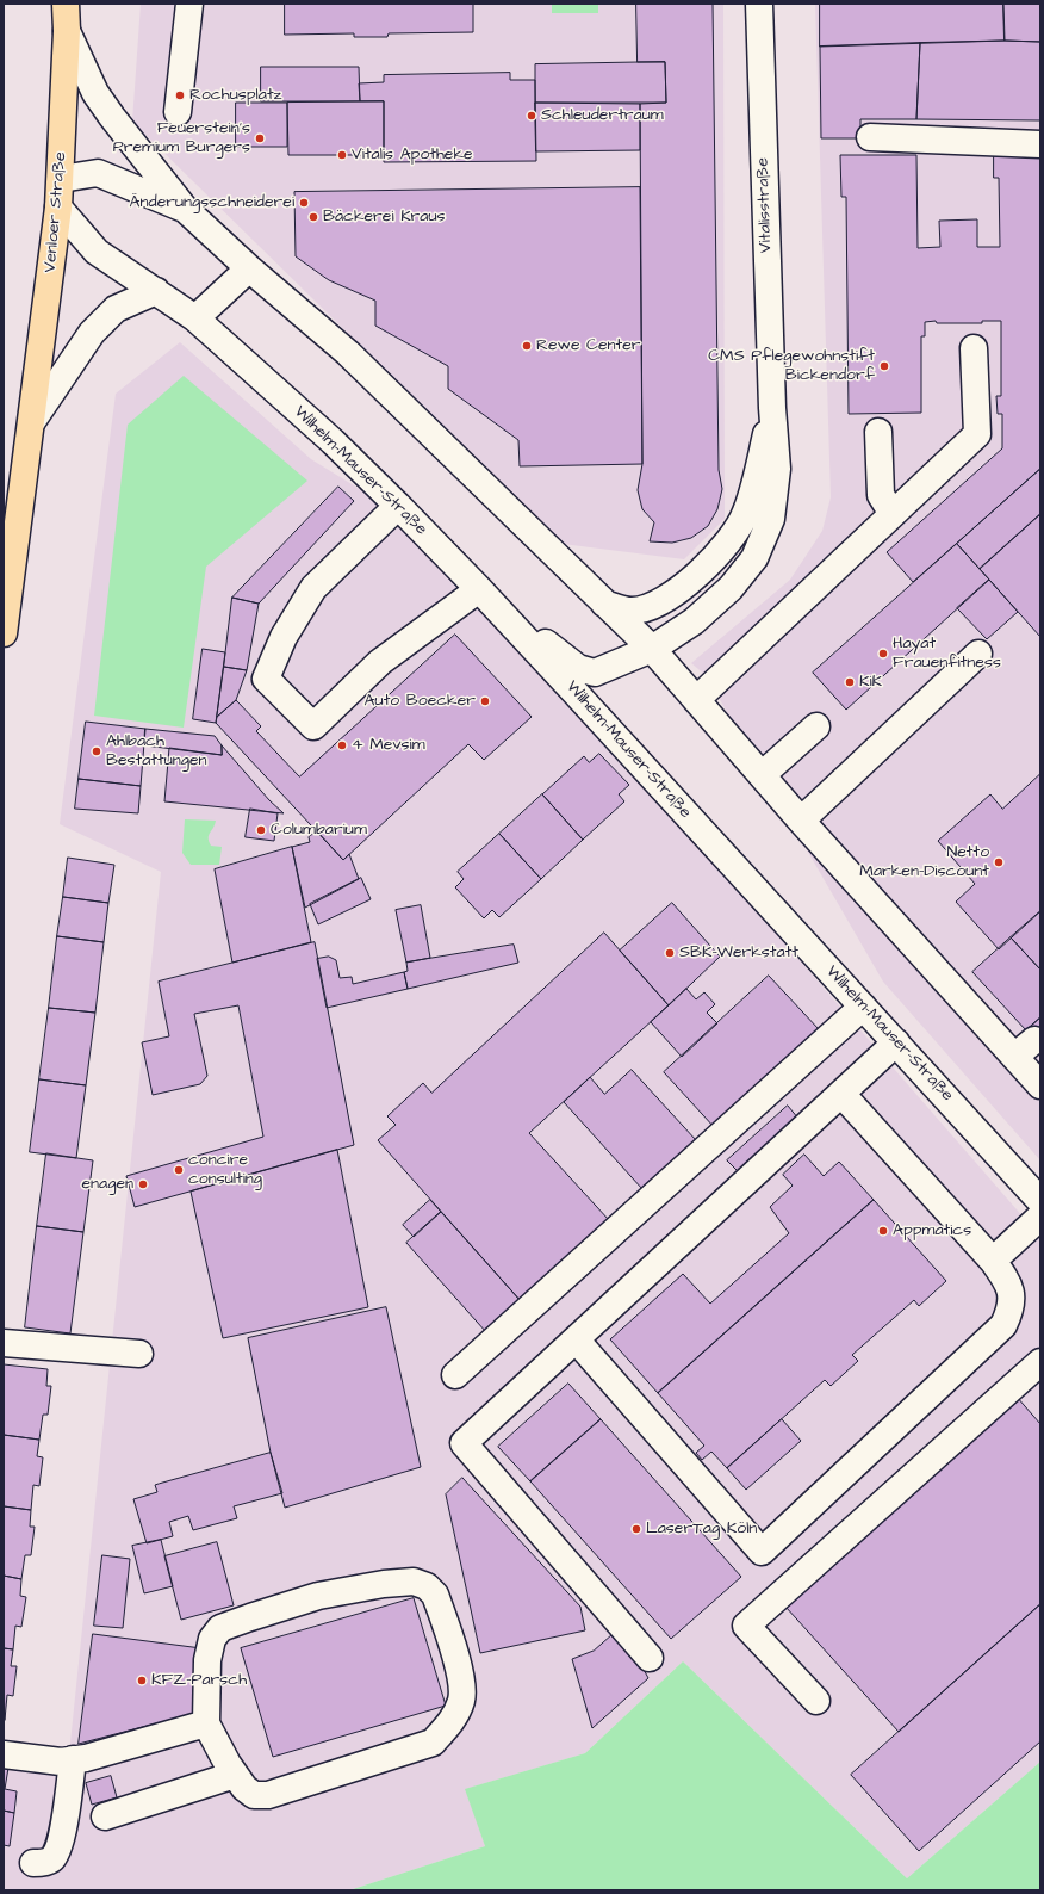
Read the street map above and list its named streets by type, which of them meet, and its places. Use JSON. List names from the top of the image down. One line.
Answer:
{"streets":{"main road":["Venloer Straße"],"street":["Vitalisstraße","Wilhelm-Mauser-Straße"]},"crossings":[["Vitalisstraße","Wilhelm-Mauser-Straße"],["Venloer Straße","Wilhelm-Mauser-Straße"]],"places":["Rochusplatz","Schleudertraum","Feuerstein's Premium Burgers","Vitalis Apotheke","Änderungsschneiderei","Bäckerei Kraus","Rewe Center","CMS Pflegewohnstift Bickendorf","Hayat Frauenfitness","KiK","Auto Boecker","4 Mevsim","Ahlbach Bestattungen","Columbarium","Netto Marken-Discount","SBK-Werkstatt","concire consulting","enagen","Appmatics","LaserTag Köln","KFZ-Parsch"]}
